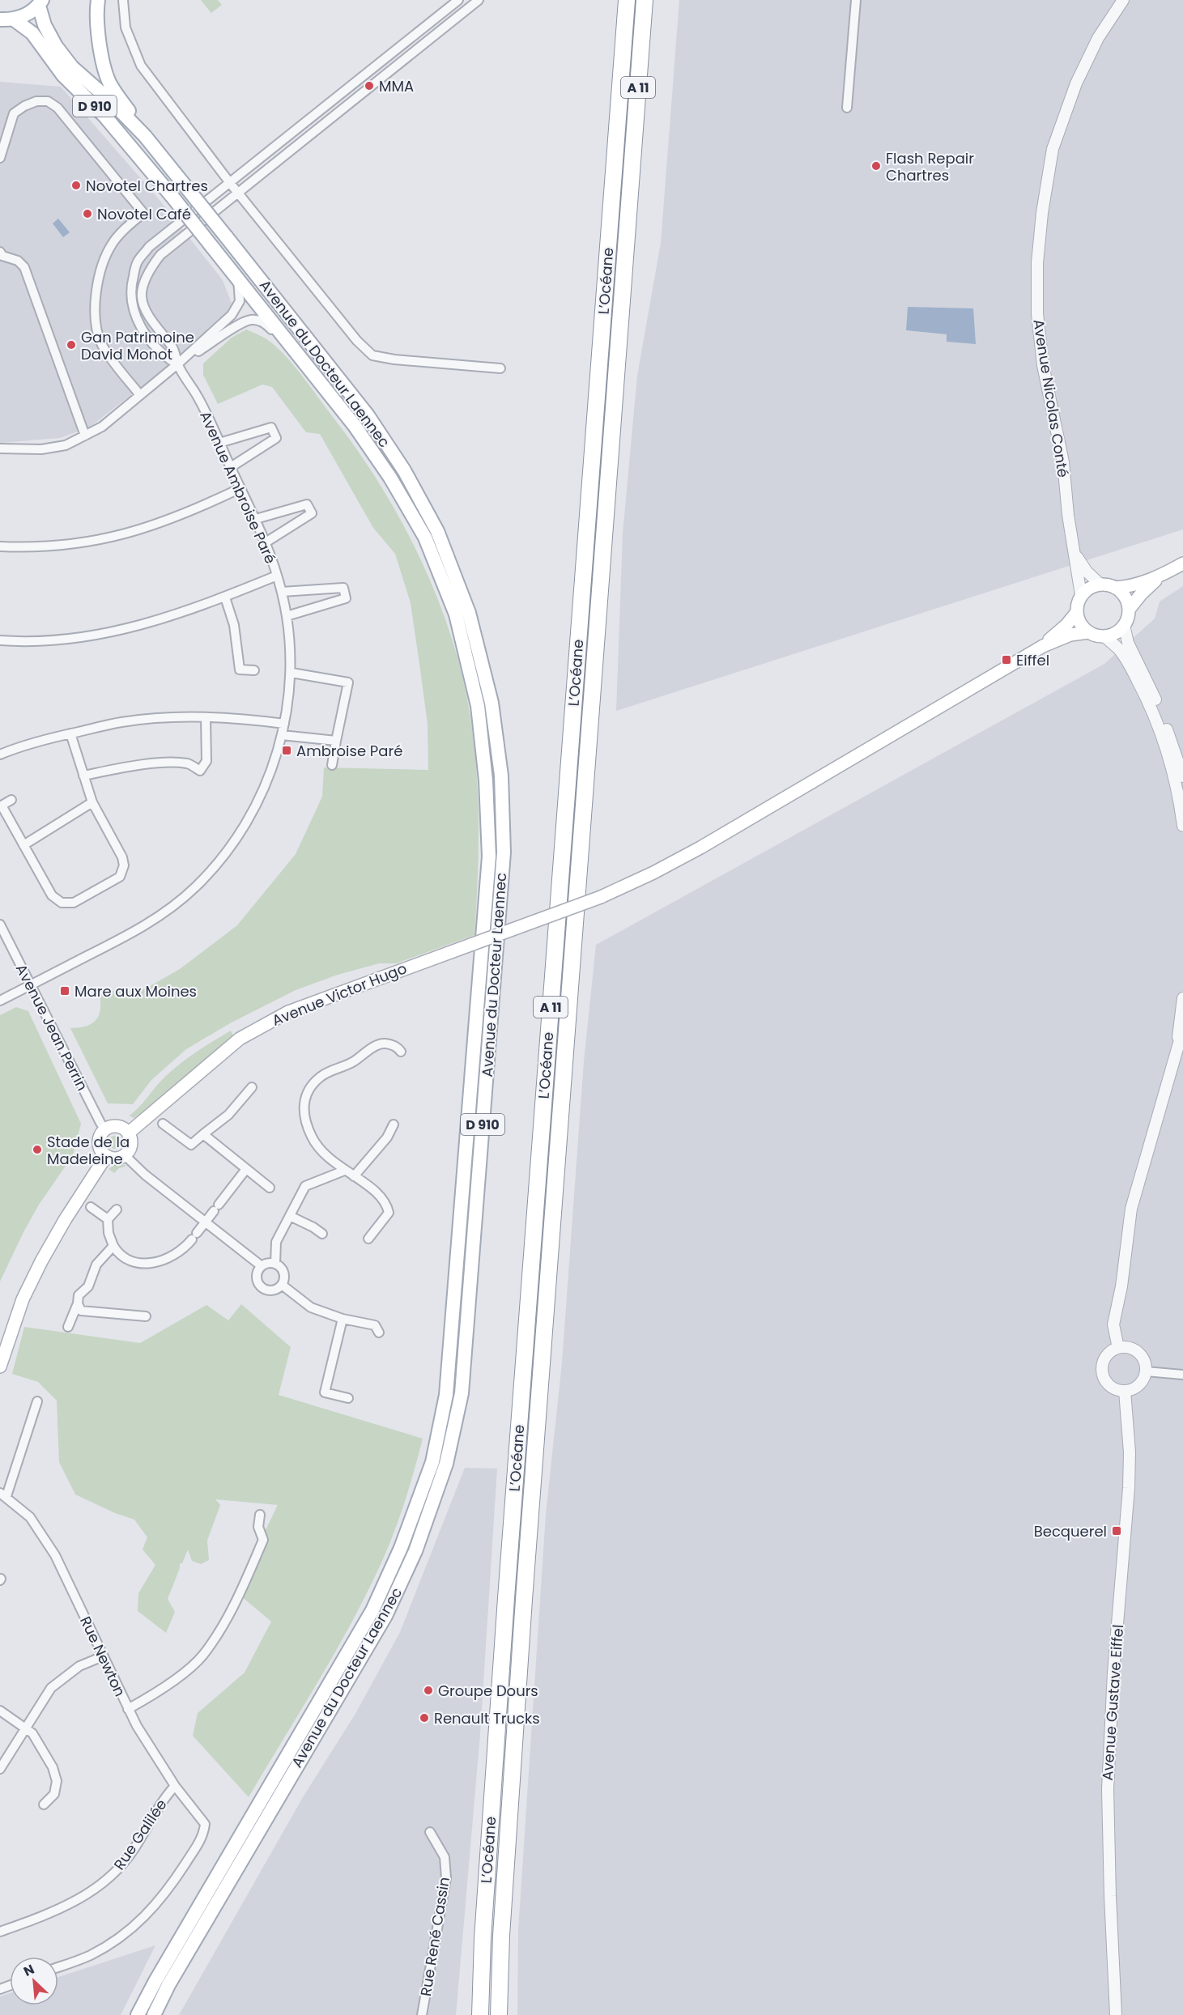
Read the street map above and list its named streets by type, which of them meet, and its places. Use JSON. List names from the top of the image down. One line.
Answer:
{"streets":{"highway":["A 11","L’Océane"],"main road":["D 910","Avenue du Docteur Laennec","Avenue Victor Hugo"],"street":["Avenue Nicolas Conté","Avenue Ambroise Paré","Avenue Jean Perrin","Rue Newton","Avenue Gustave Eiffel","Rue Galilée","Rue René Cassin"]},"crossings":[["D 910","Avenue du Docteur Laennec"],["Avenue Ambroise Paré","Avenue Jean Perrin"],["Avenue Victor Hugo","Avenue Jean Perrin"],["Rue Newton","Rue Galilée"]],"places":{"other":["MMA","Flash Repair Chartres","Novotel Chartres","Novotel Café","Gan Patrimoine David Monot","Stade de la Madeleine","Groupe Dours","Renault Trucks"],"transit":["Eiffel","Ambroise Paré","Mare aux Moines","Becquerel"]},"north":"top left"}
